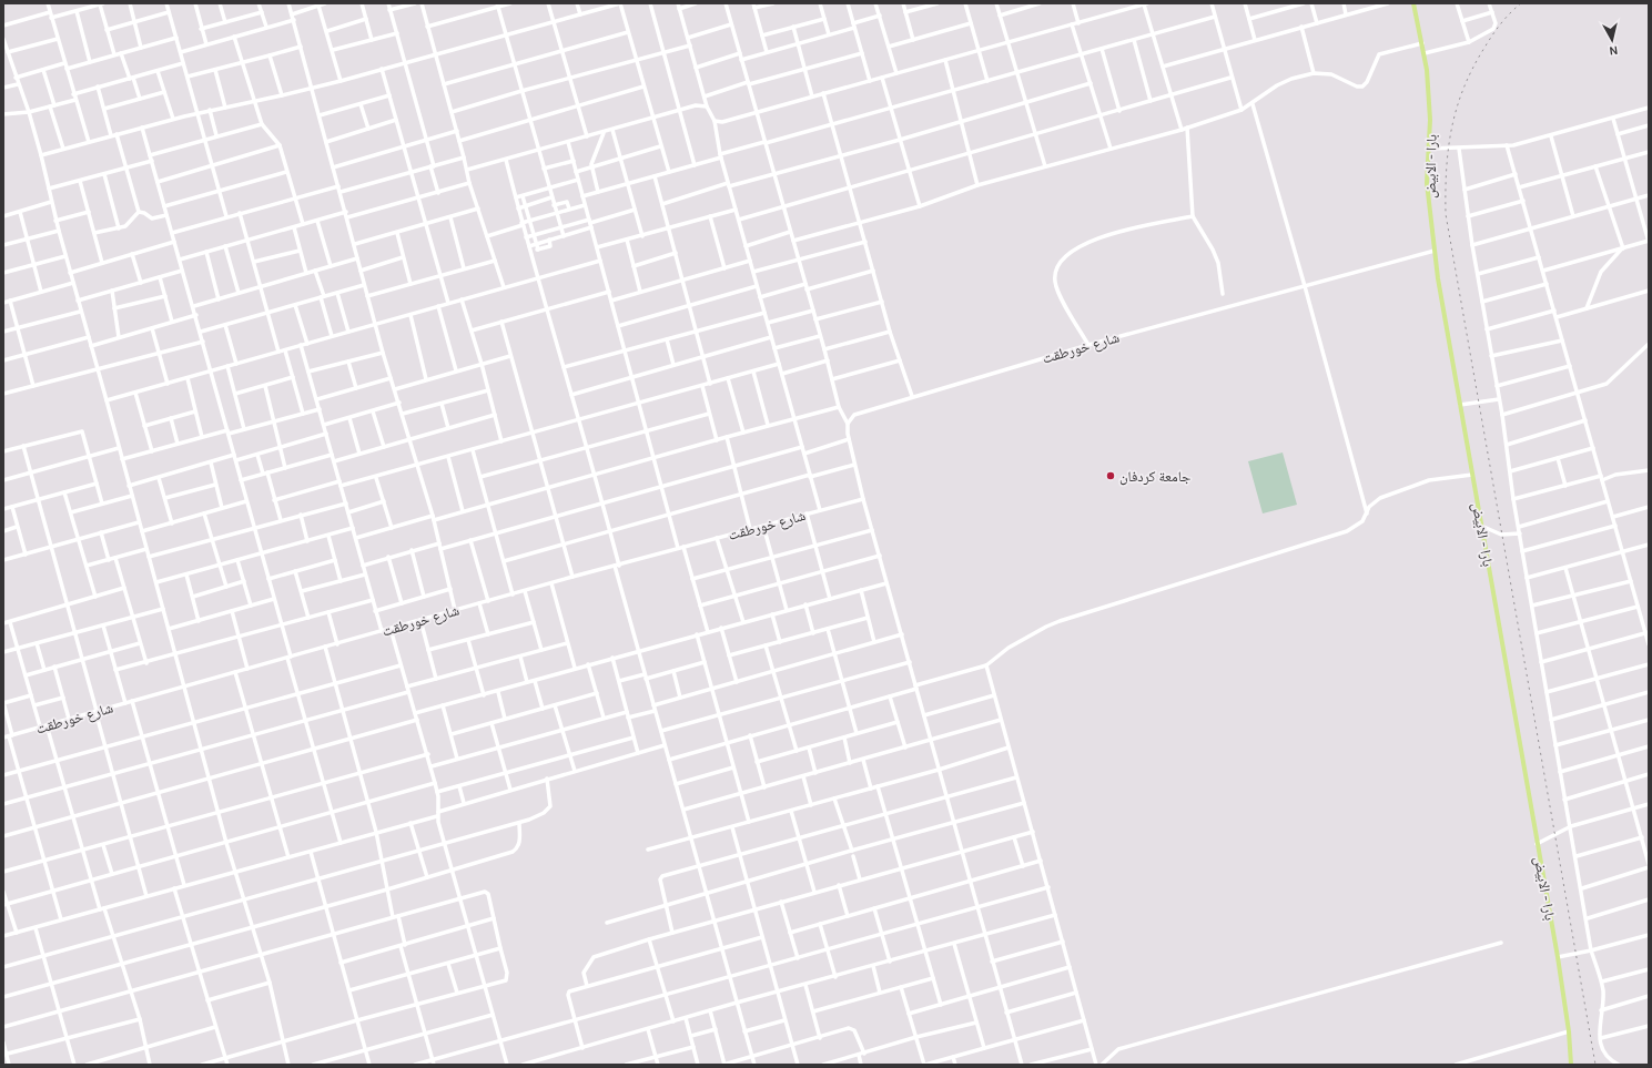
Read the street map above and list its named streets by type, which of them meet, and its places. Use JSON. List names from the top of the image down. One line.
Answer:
{"streets":{"main road":["بارا - الابيض"],"street":["شارع خورطقت"]},"crossings":[["بارا - الابيض","شارع خورطقت"]],"places":["جامعة كردفان"],"north":"bottom"}
